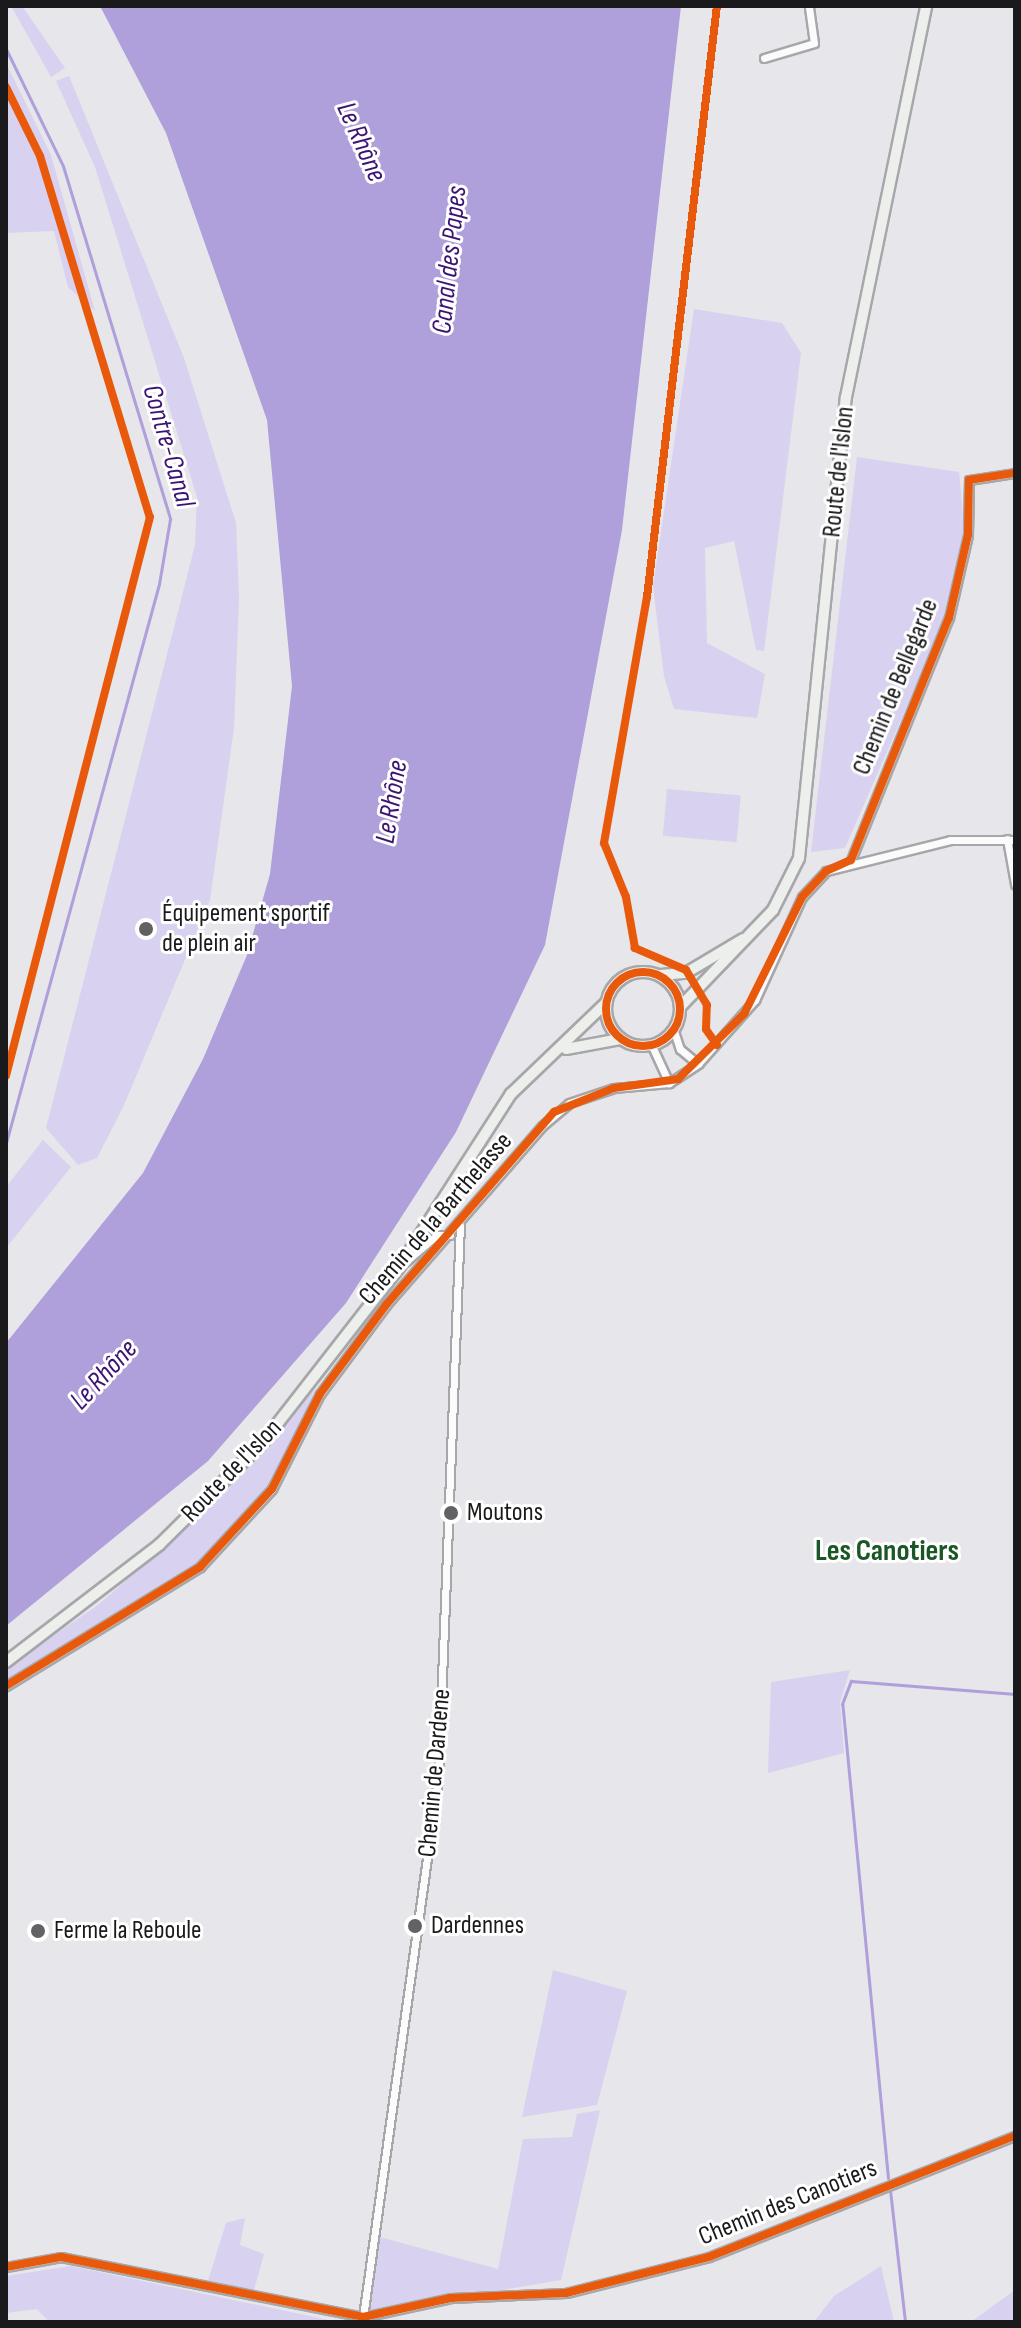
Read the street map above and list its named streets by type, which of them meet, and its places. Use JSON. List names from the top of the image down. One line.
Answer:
{"streets":{"street":["Route de l'Islon","Chemin de Bellegarde","Chemin de la Barthelasse","Chemin de Dardene","Chemin des Canotiers"]},"crossings":[["Chemin de Bellegarde","Chemin de la Barthelasse"],["Chemin de la Barthelasse","Chemin de Dardene"],["Chemin de Dardene","Chemin des Canotiers"]],"districts":["Les Canotiers"],"water":["Le Rhône","Canal des Papes","Contre-Canal"],"places":["Équipement sportif de plein air","Moutons","Dardennes","Ferme la Reboule"]}
